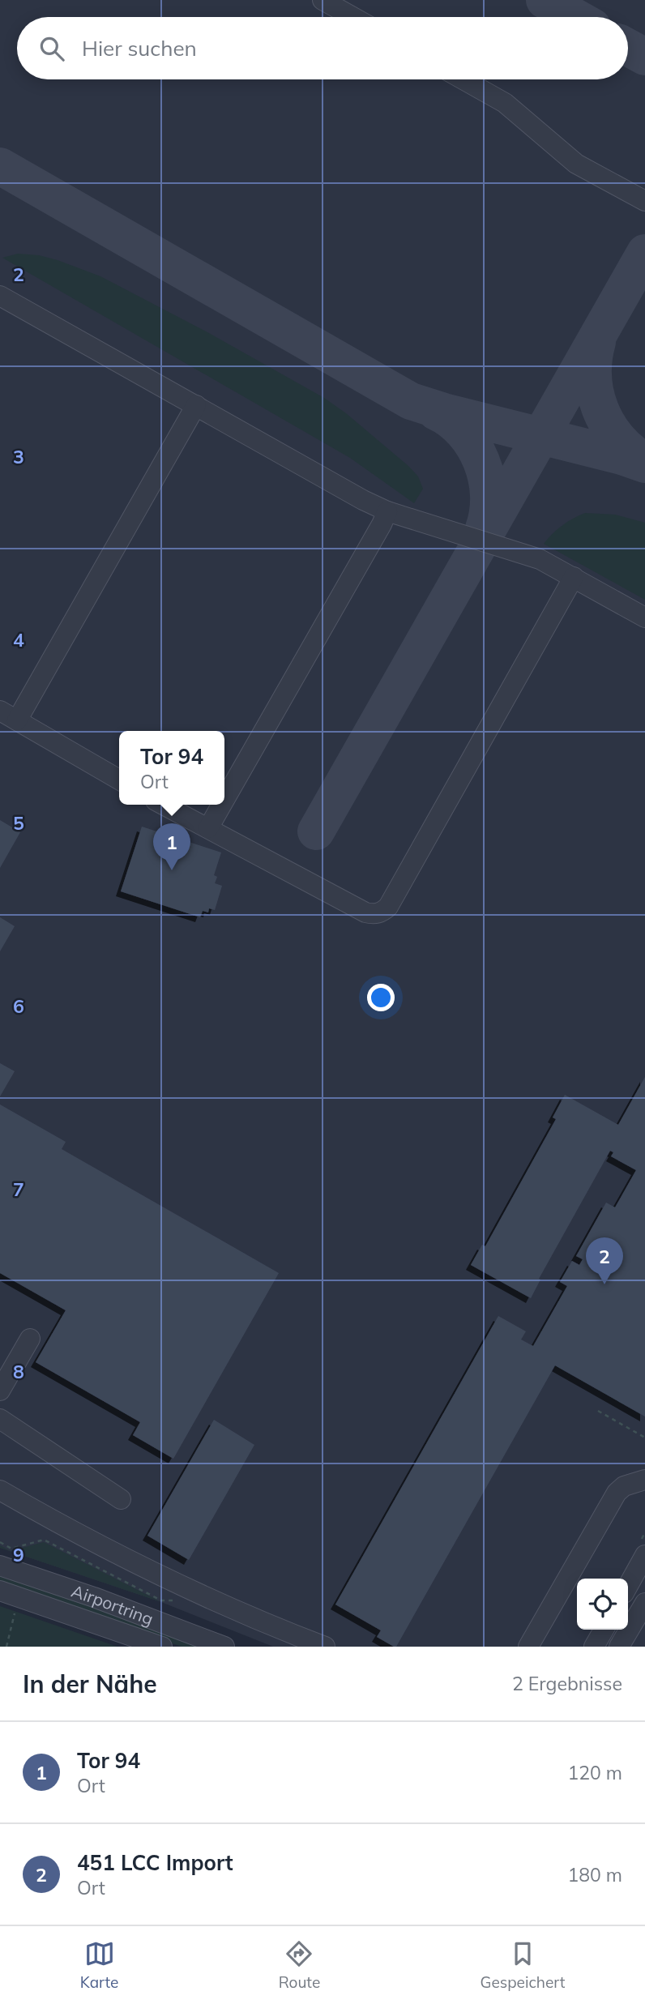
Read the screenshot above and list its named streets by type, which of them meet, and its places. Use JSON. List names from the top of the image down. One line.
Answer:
{"streets":{"street":["Airportring"]},"page":{"search":"Hier suchen","popup":["Tor 94","Ort"],"pins":["1","2"],"heading":["In der Nähe","2 Ergebnisse"],"list":[{"mark":"1","name":"Tor 94","note":"Ort","value":"120 m"},{"mark":"2","name":"451 LCC Import","note":"Ort","value":"180 m"}],"nav":["Karte","Route","Gespeichert"]},"grid":{"rows":["2","3","4","5","6","7","8","9"]}}
